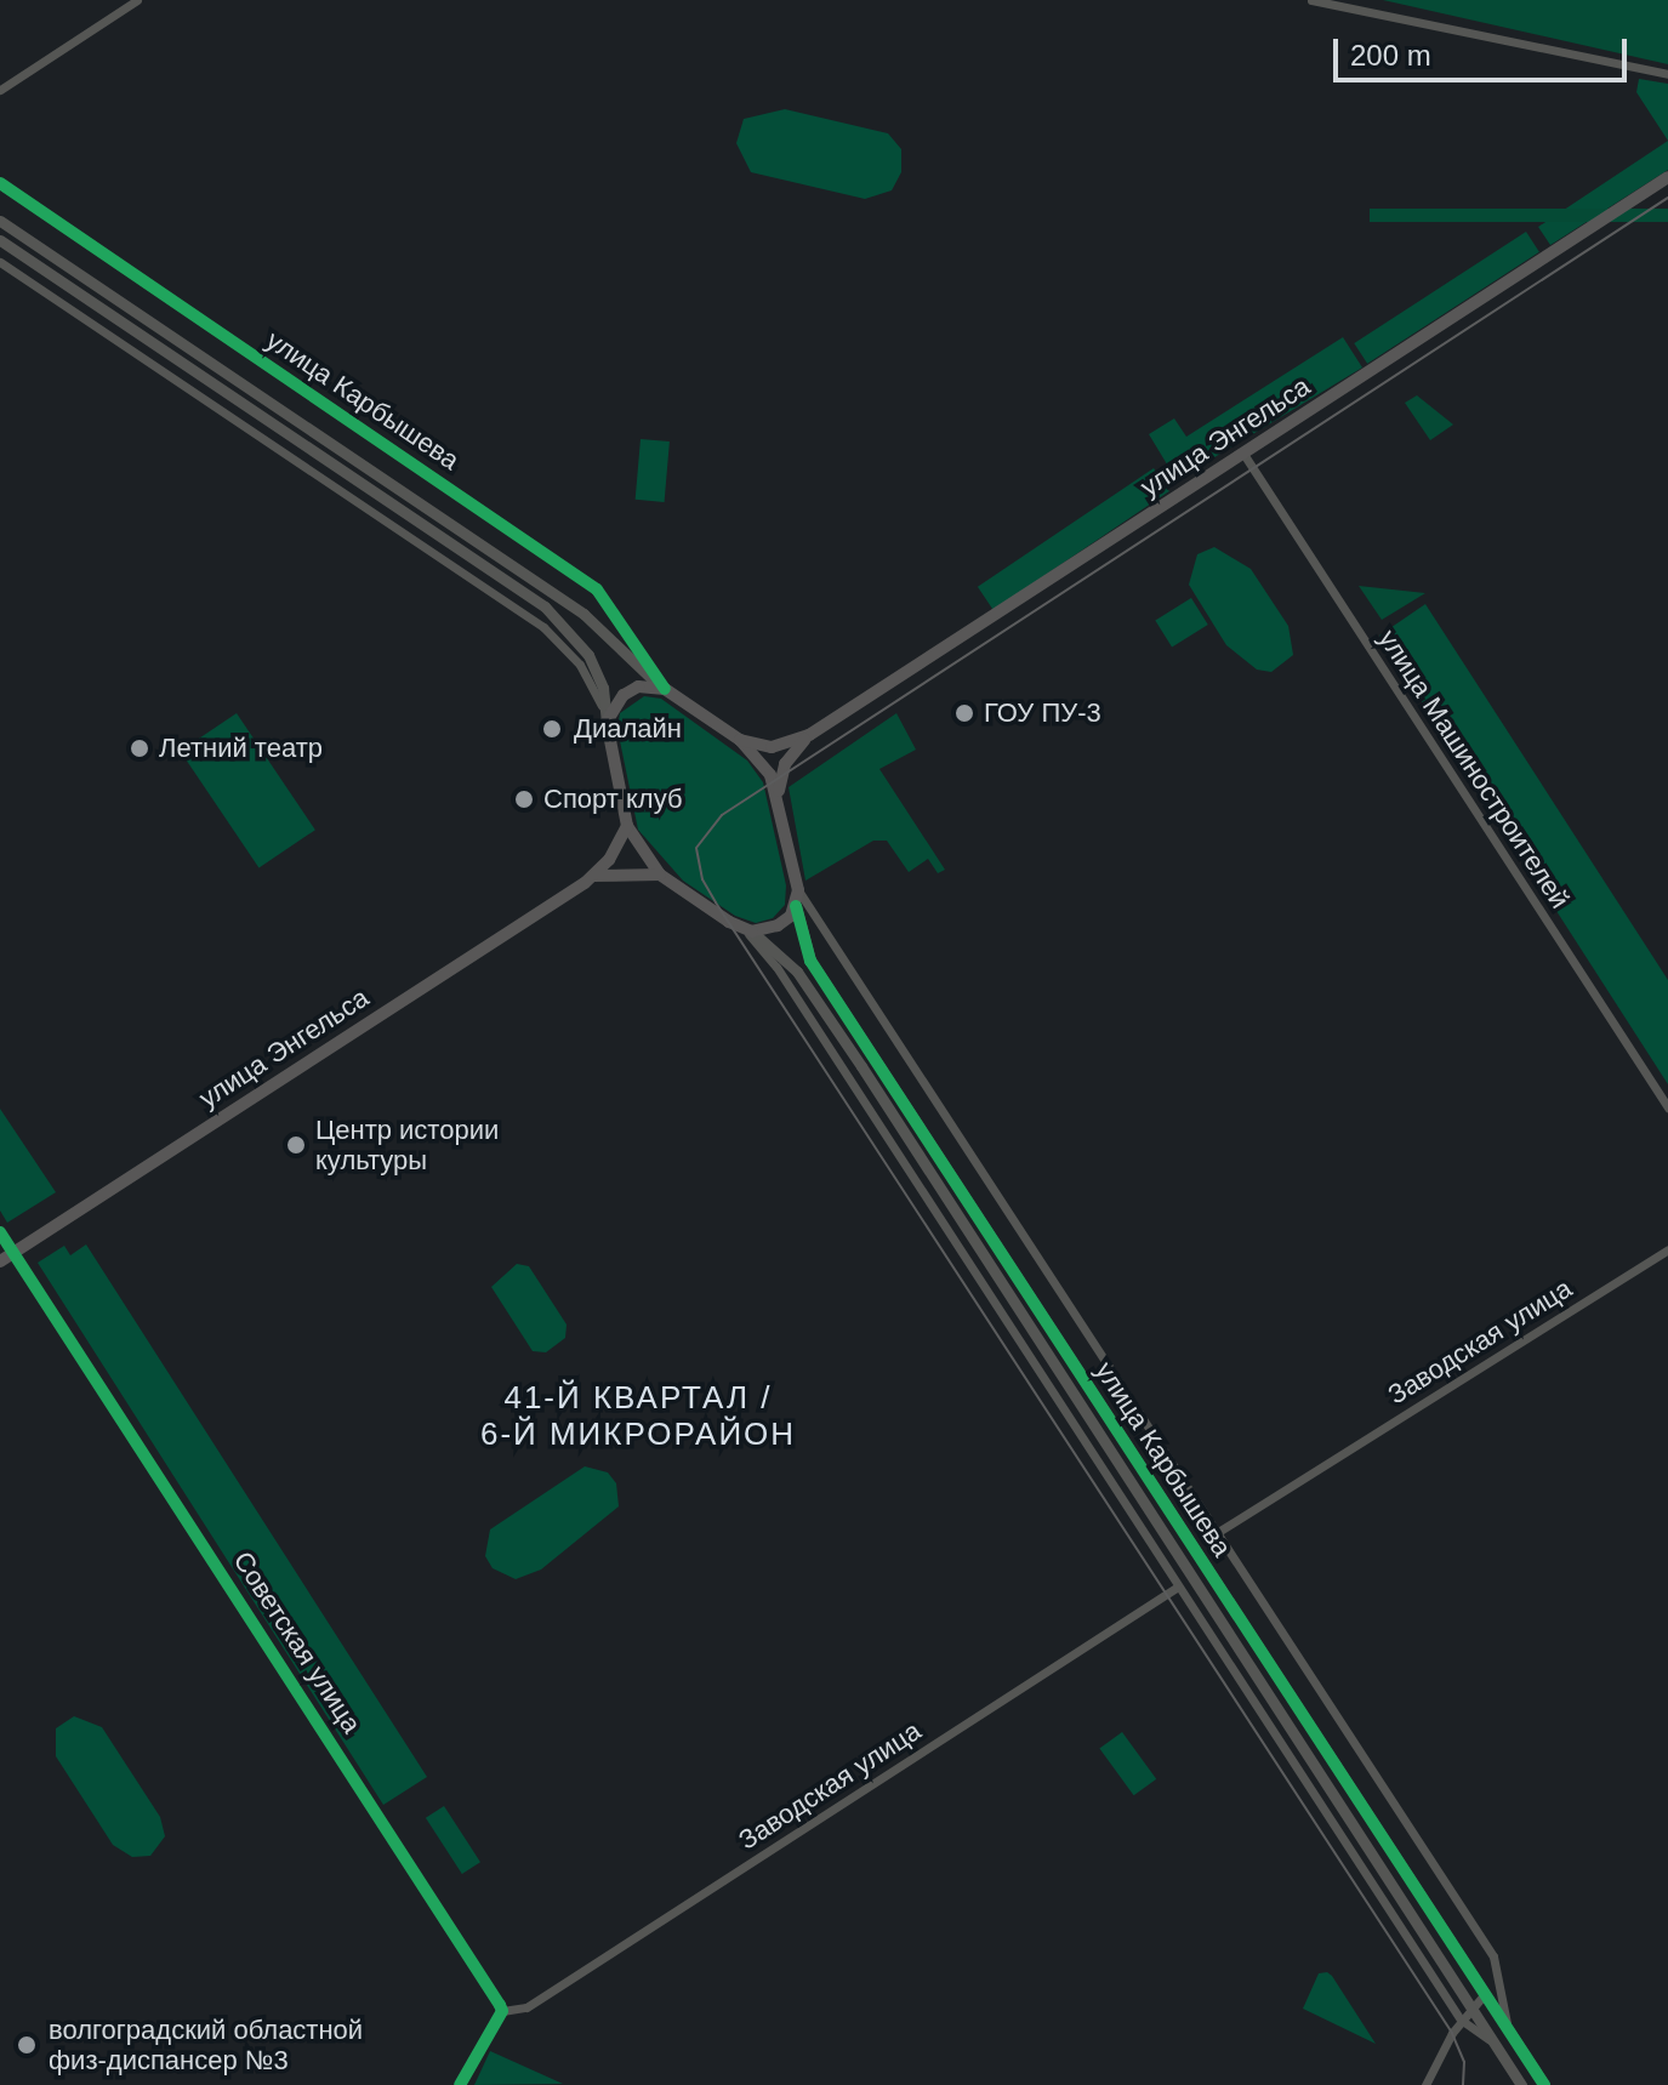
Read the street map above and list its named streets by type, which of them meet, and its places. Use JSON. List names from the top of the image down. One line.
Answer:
{"streets":{"main road":["улица Карбышева","улица Энгельса"],"street":["улица Машиностроителей","Заводская улица","Советская улица"]},"crossings":[["улица Карбышева","улица Энгельса"],["улица Карбышева","Заводская улица"],["улица Энгельса","улица Машиностроителей"],["улица Энгельса","Советская улица"],["Заводская улица","Советская улица"]],"districts":["41-Й КВАРТАЛ / 6-Й МИКРОРАЙОН"],"places":["ГОУ ПУ-3","Диалайн","Летний театр","Спорт клуб","Центр истории культуры","волгоградский областной физ-диспансер №3"],"scale_bar":"200 m"}
